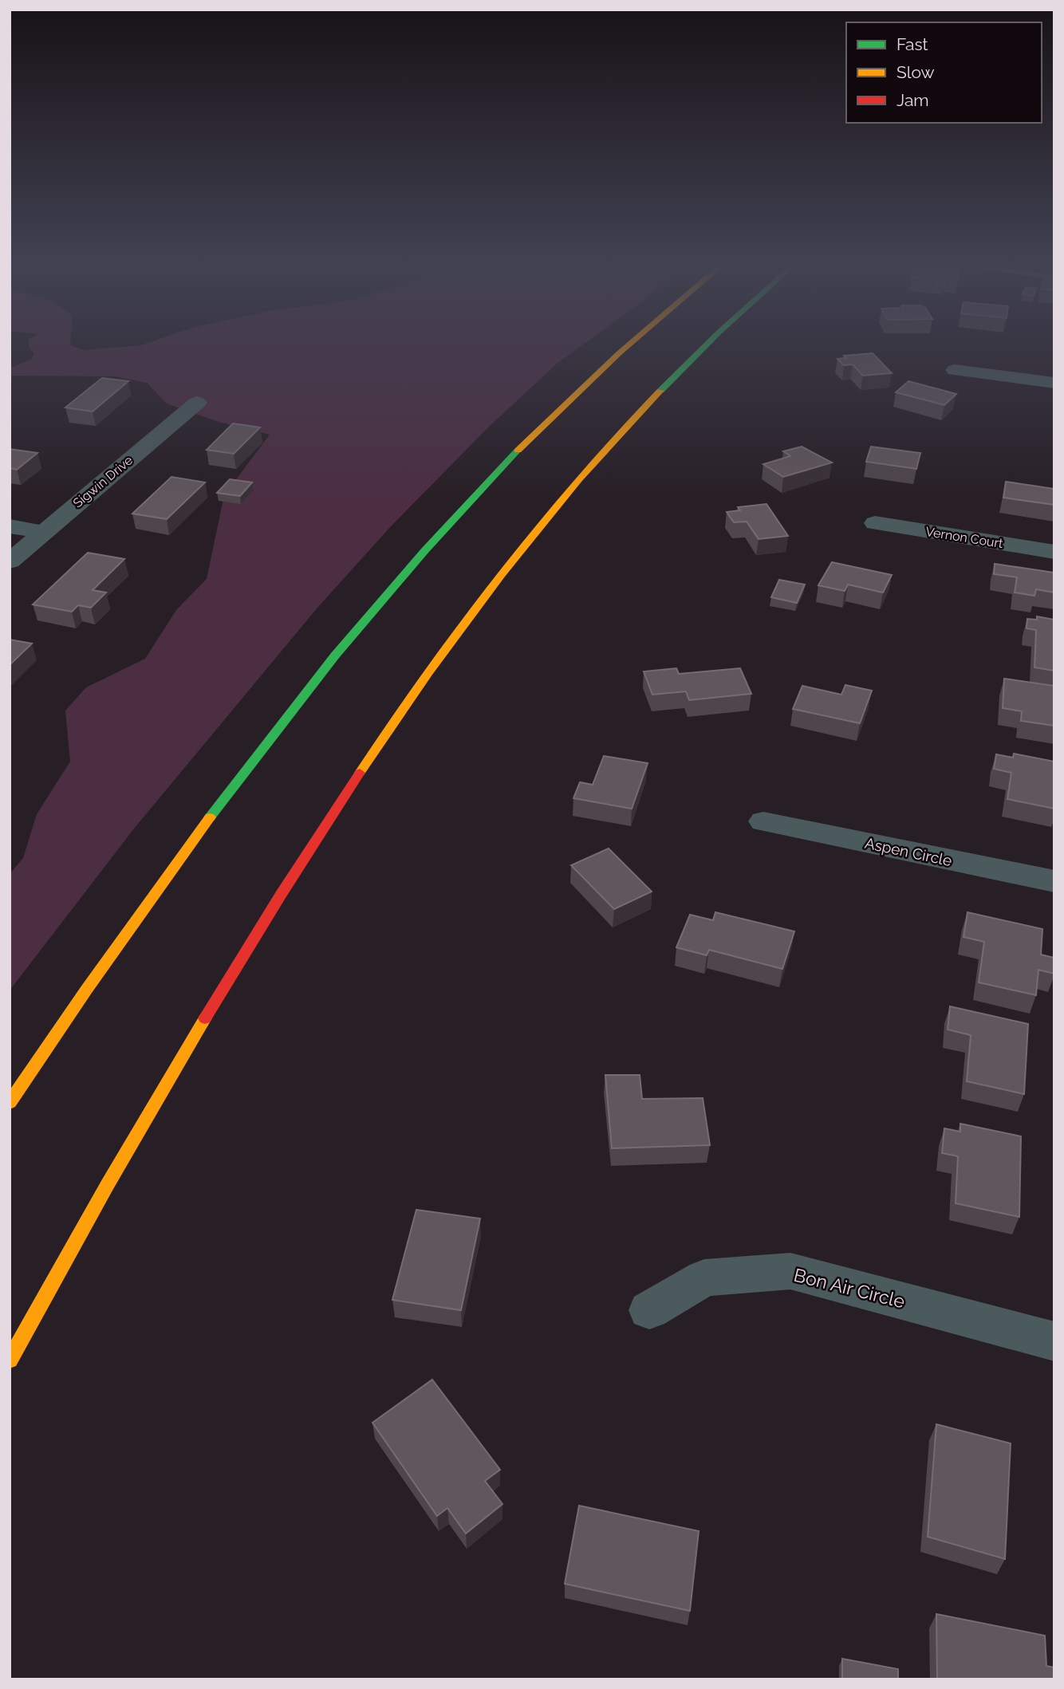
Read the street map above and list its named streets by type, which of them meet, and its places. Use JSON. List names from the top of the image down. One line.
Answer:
{"streets":{"street":["Sigwin Drive","Vernon Court","Aspen Circle","Bon Air Circle"]},"legend":["Fast","Slow","Jam"]}
